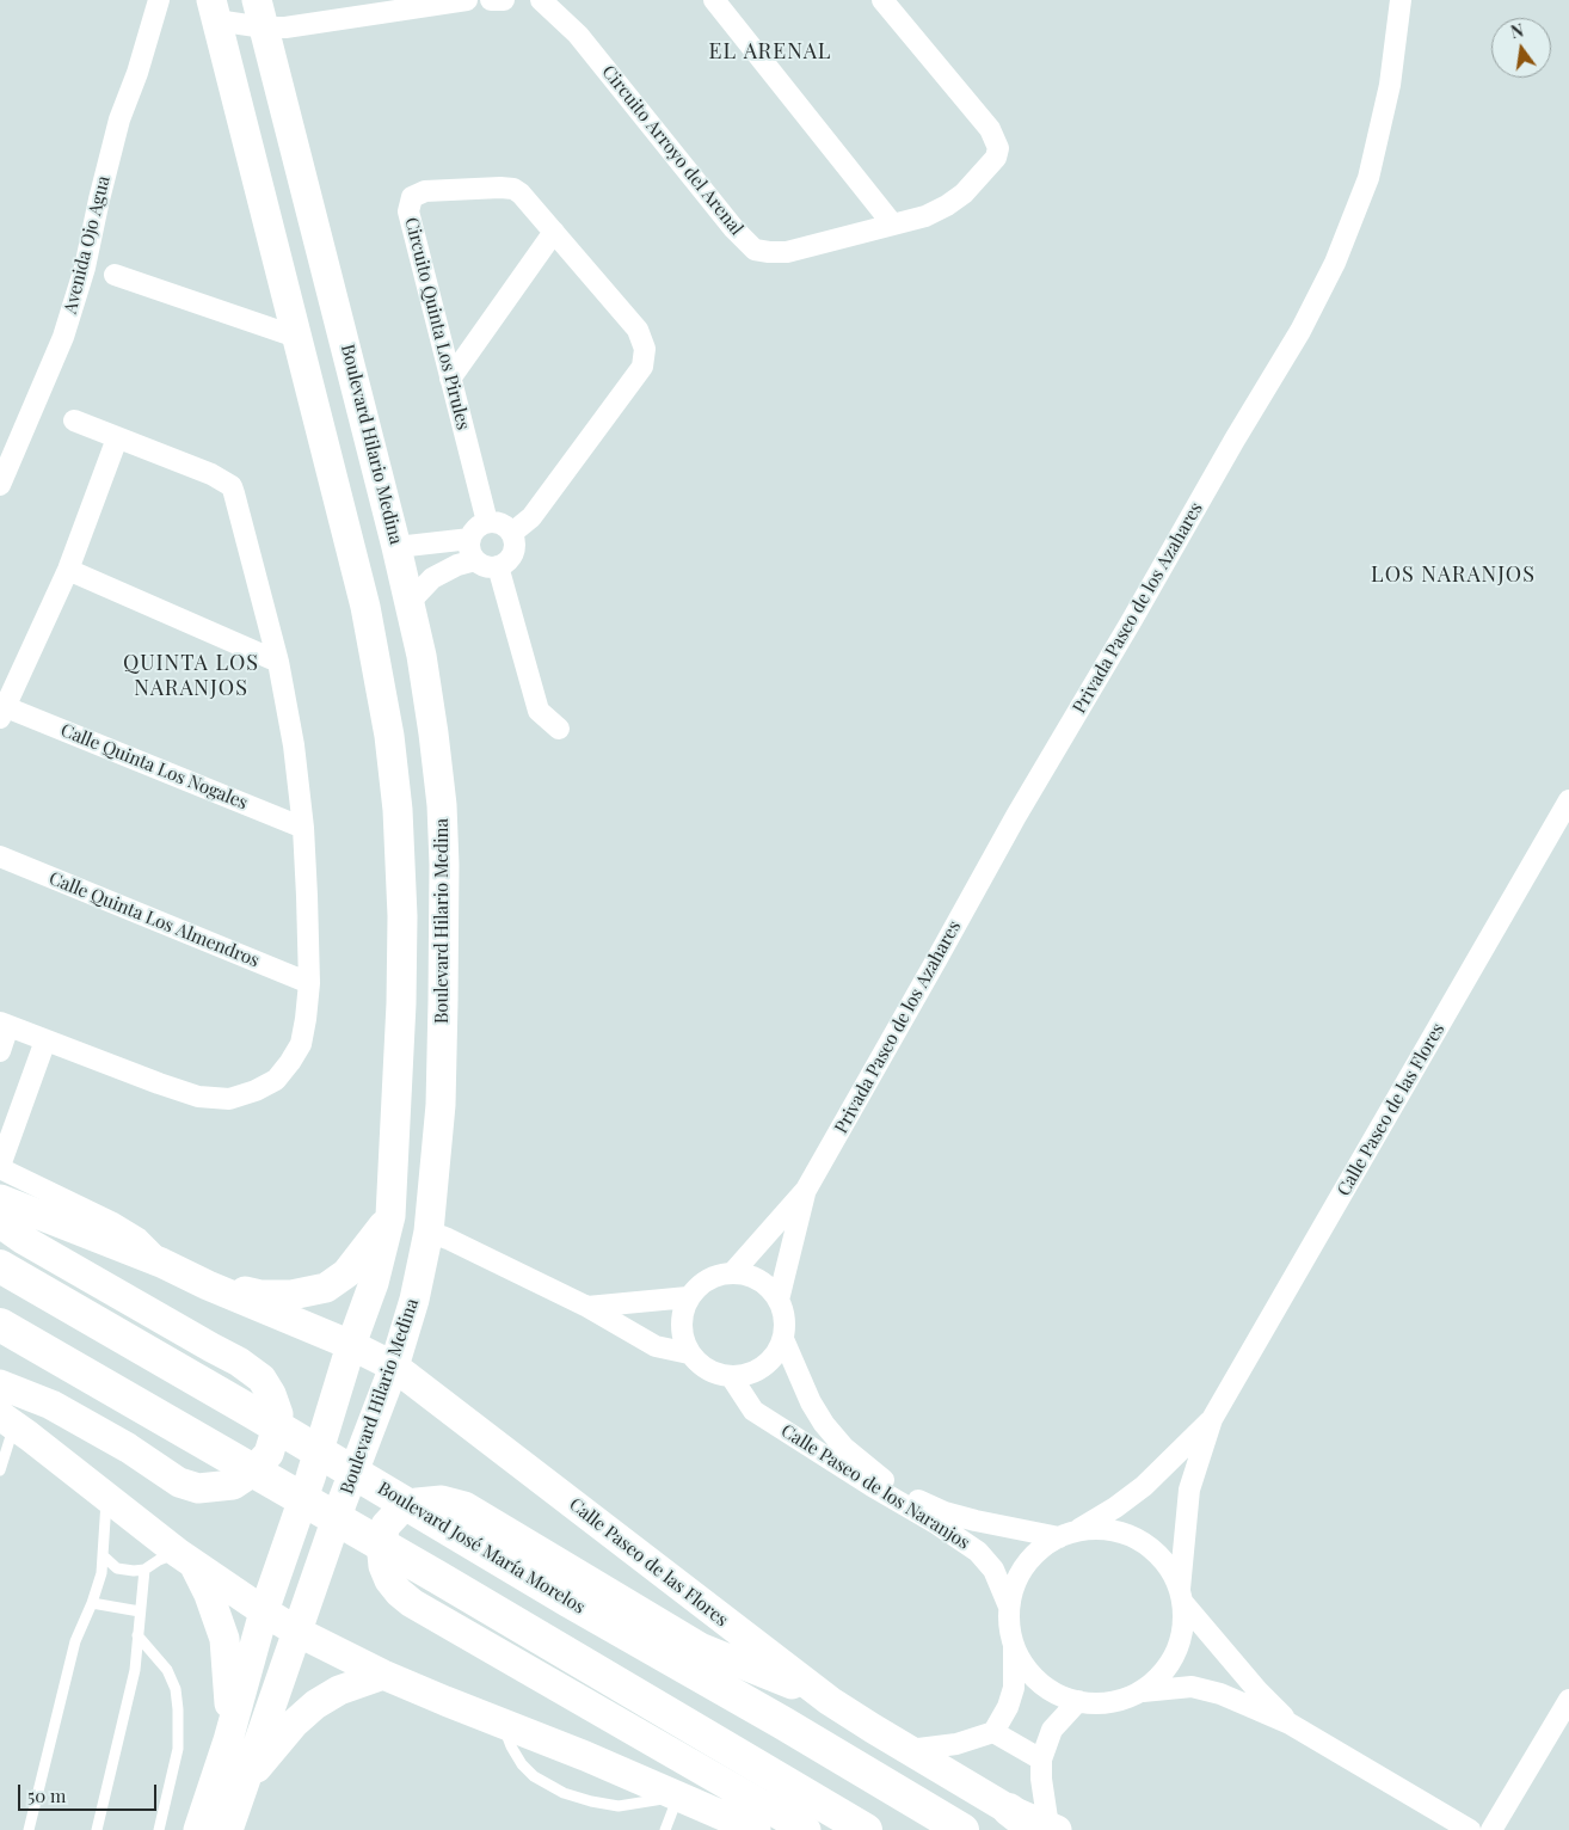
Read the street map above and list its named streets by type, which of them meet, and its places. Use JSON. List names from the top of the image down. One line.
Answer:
{"streets":{"main road":["Boulevard José María Morelos"],"street":["Circuito Arroyo del Arenal","Avenida Ojo Agua","Circuito Quinta Los Pirules","Boulevard Hilario Medina","Privada Paseo de los Azahares","Calle Quinta Los Nogales","Calle Quinta Los Almendros","Calle Paseo de las Flores","Calle Paseo de los Naranjos"]},"crossings":[["Boulevard Hilario Medina","Calle Paseo de las Flores"],["Privada Paseo de los Azahares","Calle Paseo de los Naranjos"],["Calle Paseo de las Flores","Calle Paseo de los Naranjos"]],"districts":["EL ARENAL","LOS NARANJOS","QUINTA LOS NARANJOS"],"scale_bar":"50 m","north":"top"}
